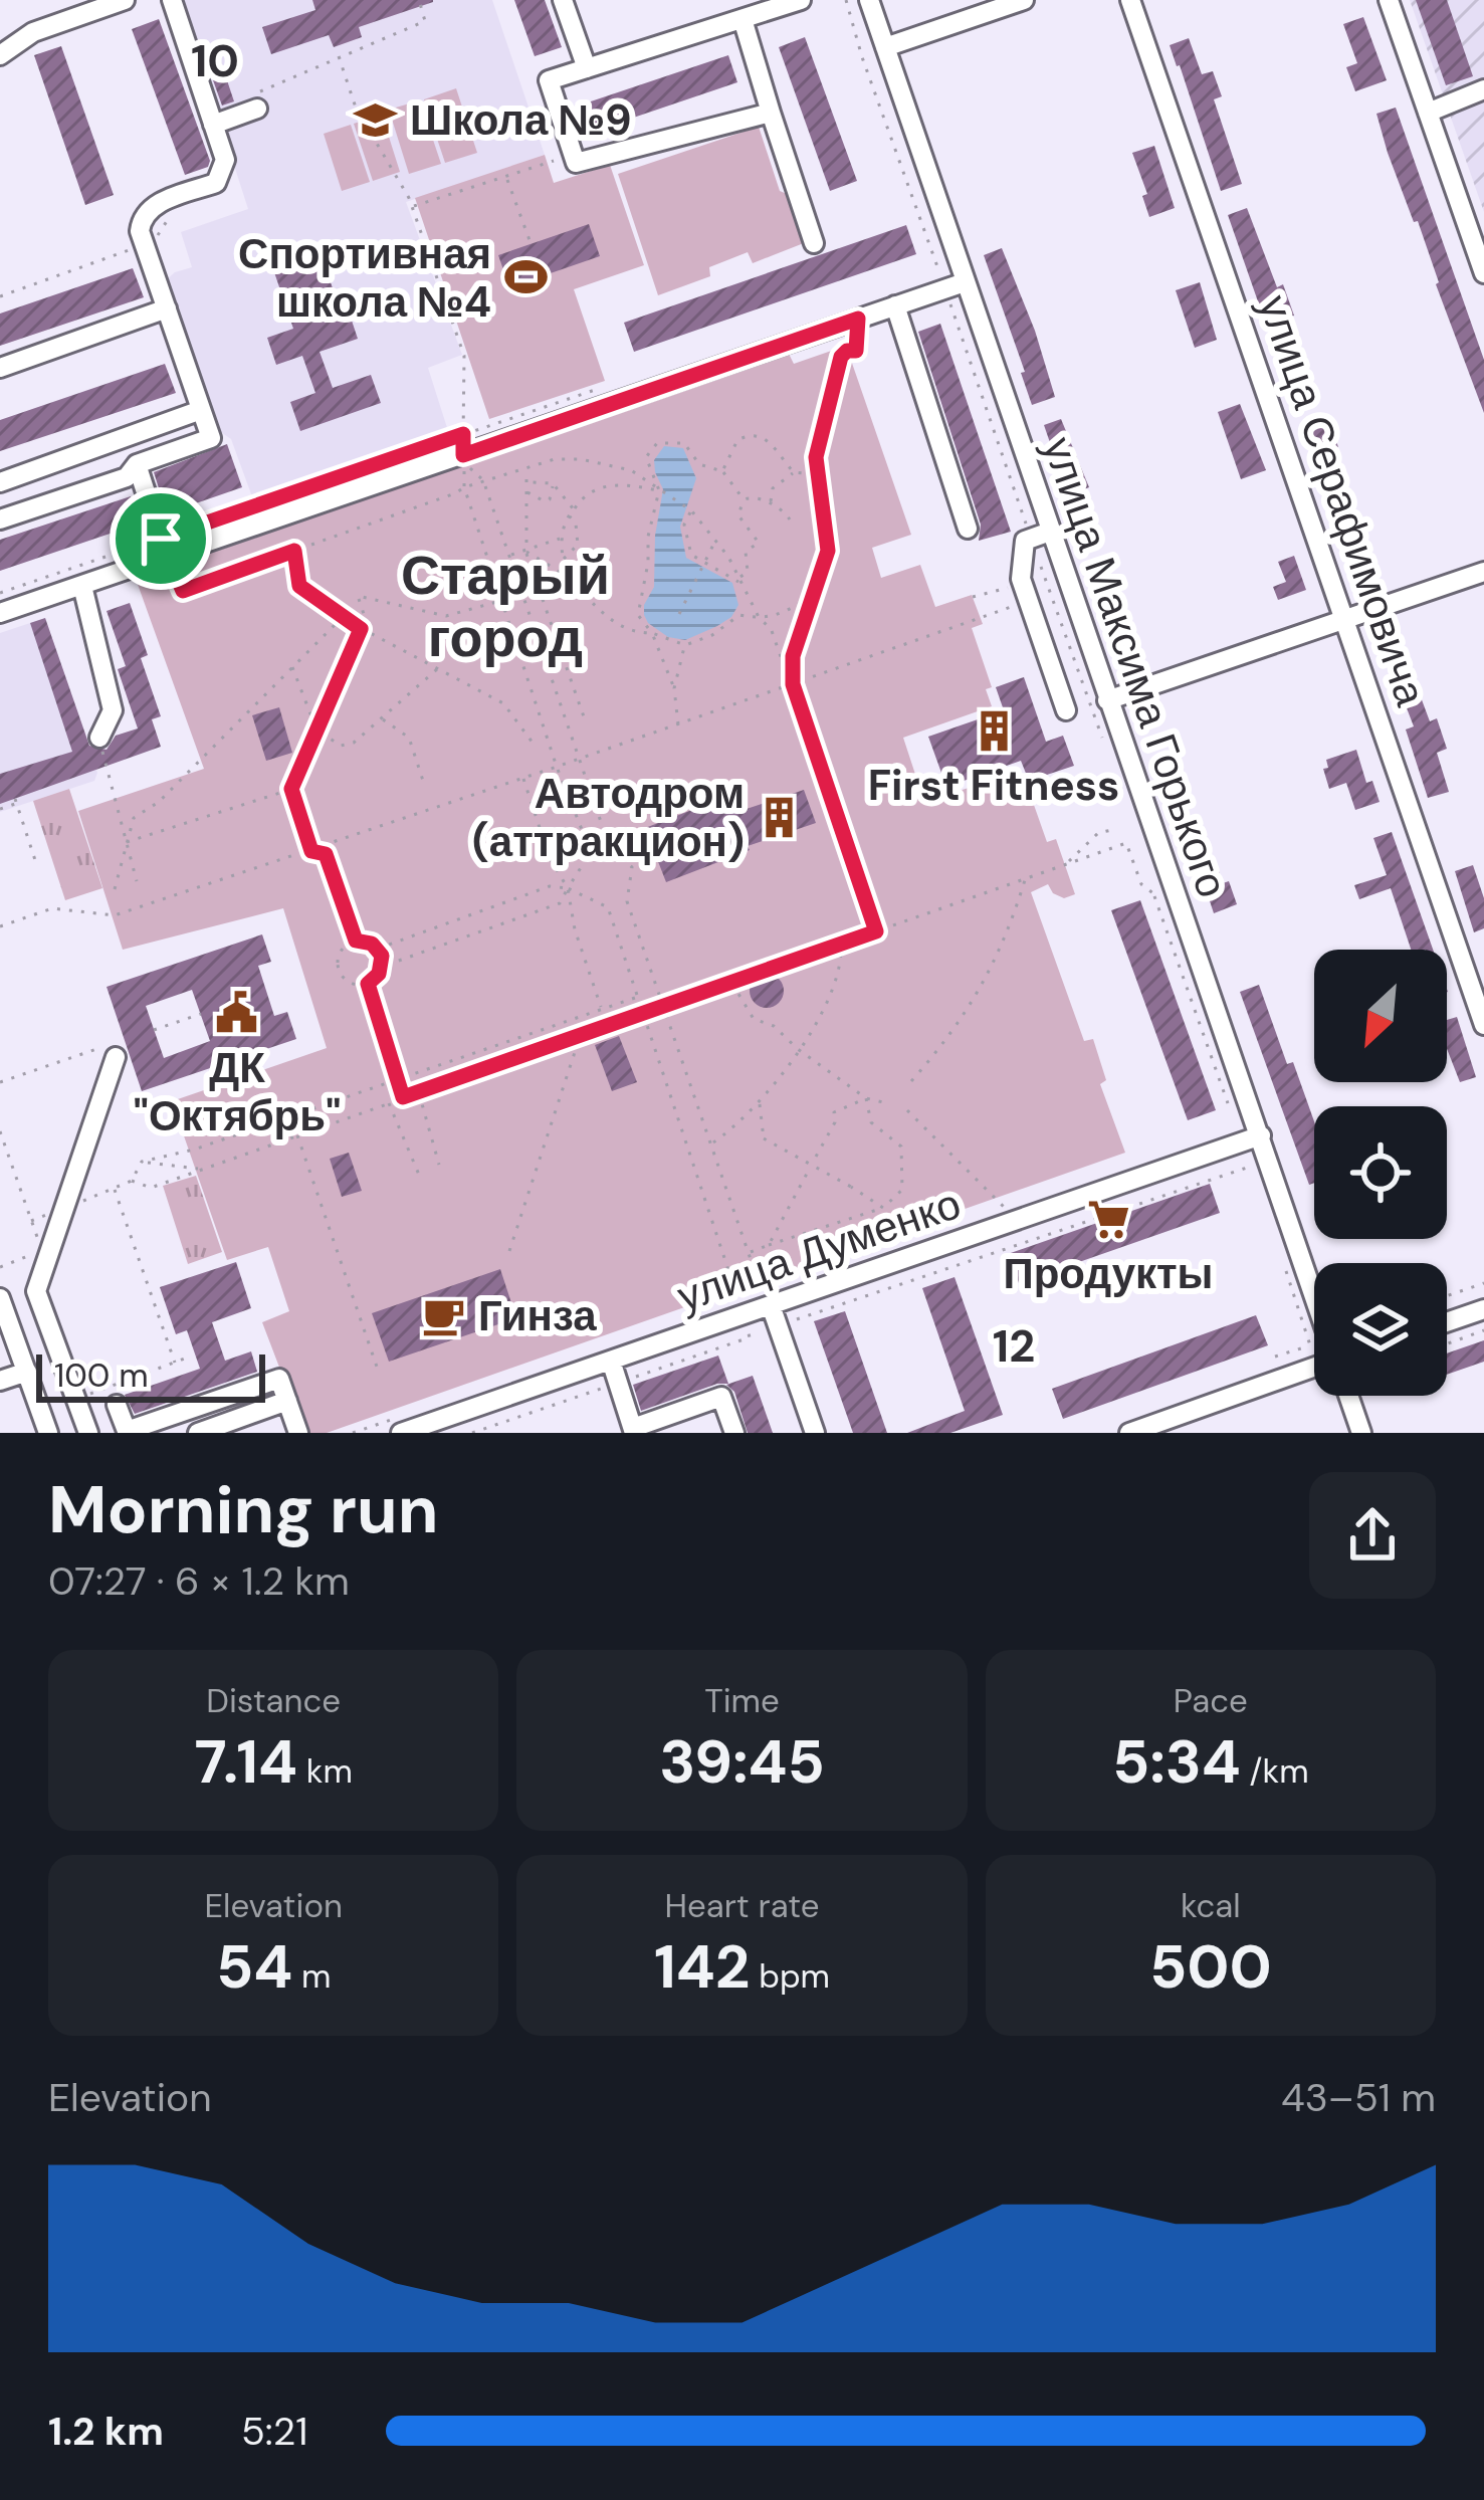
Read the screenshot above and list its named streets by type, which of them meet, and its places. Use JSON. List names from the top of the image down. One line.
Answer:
{"streets":{"street":["улица Серафимовича","улица Максима Горького","улица Думенко"]},"crossings":[["улица Максима Горького","улица Думенко"]],"districts":["10","Старый город","12"],"places":{"school or university":["Школа №9"],"sports":["Спортивная школа №4"],"building":["First Fitness","Автодром (аттракцион)"],"public building":["ДК \"Октябрь\""],"supermarket":["Продукты"],"cafe":["Гинза"]},"scale_bar":"100 m","north":"bottom left","page":{"scale":"100 m","heading":["Morning run","07:27 · 6 × 1.2 km"],"stats":[["Distance","7.14 km"],["Time","39:45"],["Pace","5:34 /km"],["Elevation","54 m"],["Heart rate","142 bpm"],["kcal","500"]],"chart":["Elevation","43–51 m"],"list":[{"name":"1.2 km","note":"5:21"}]}}
